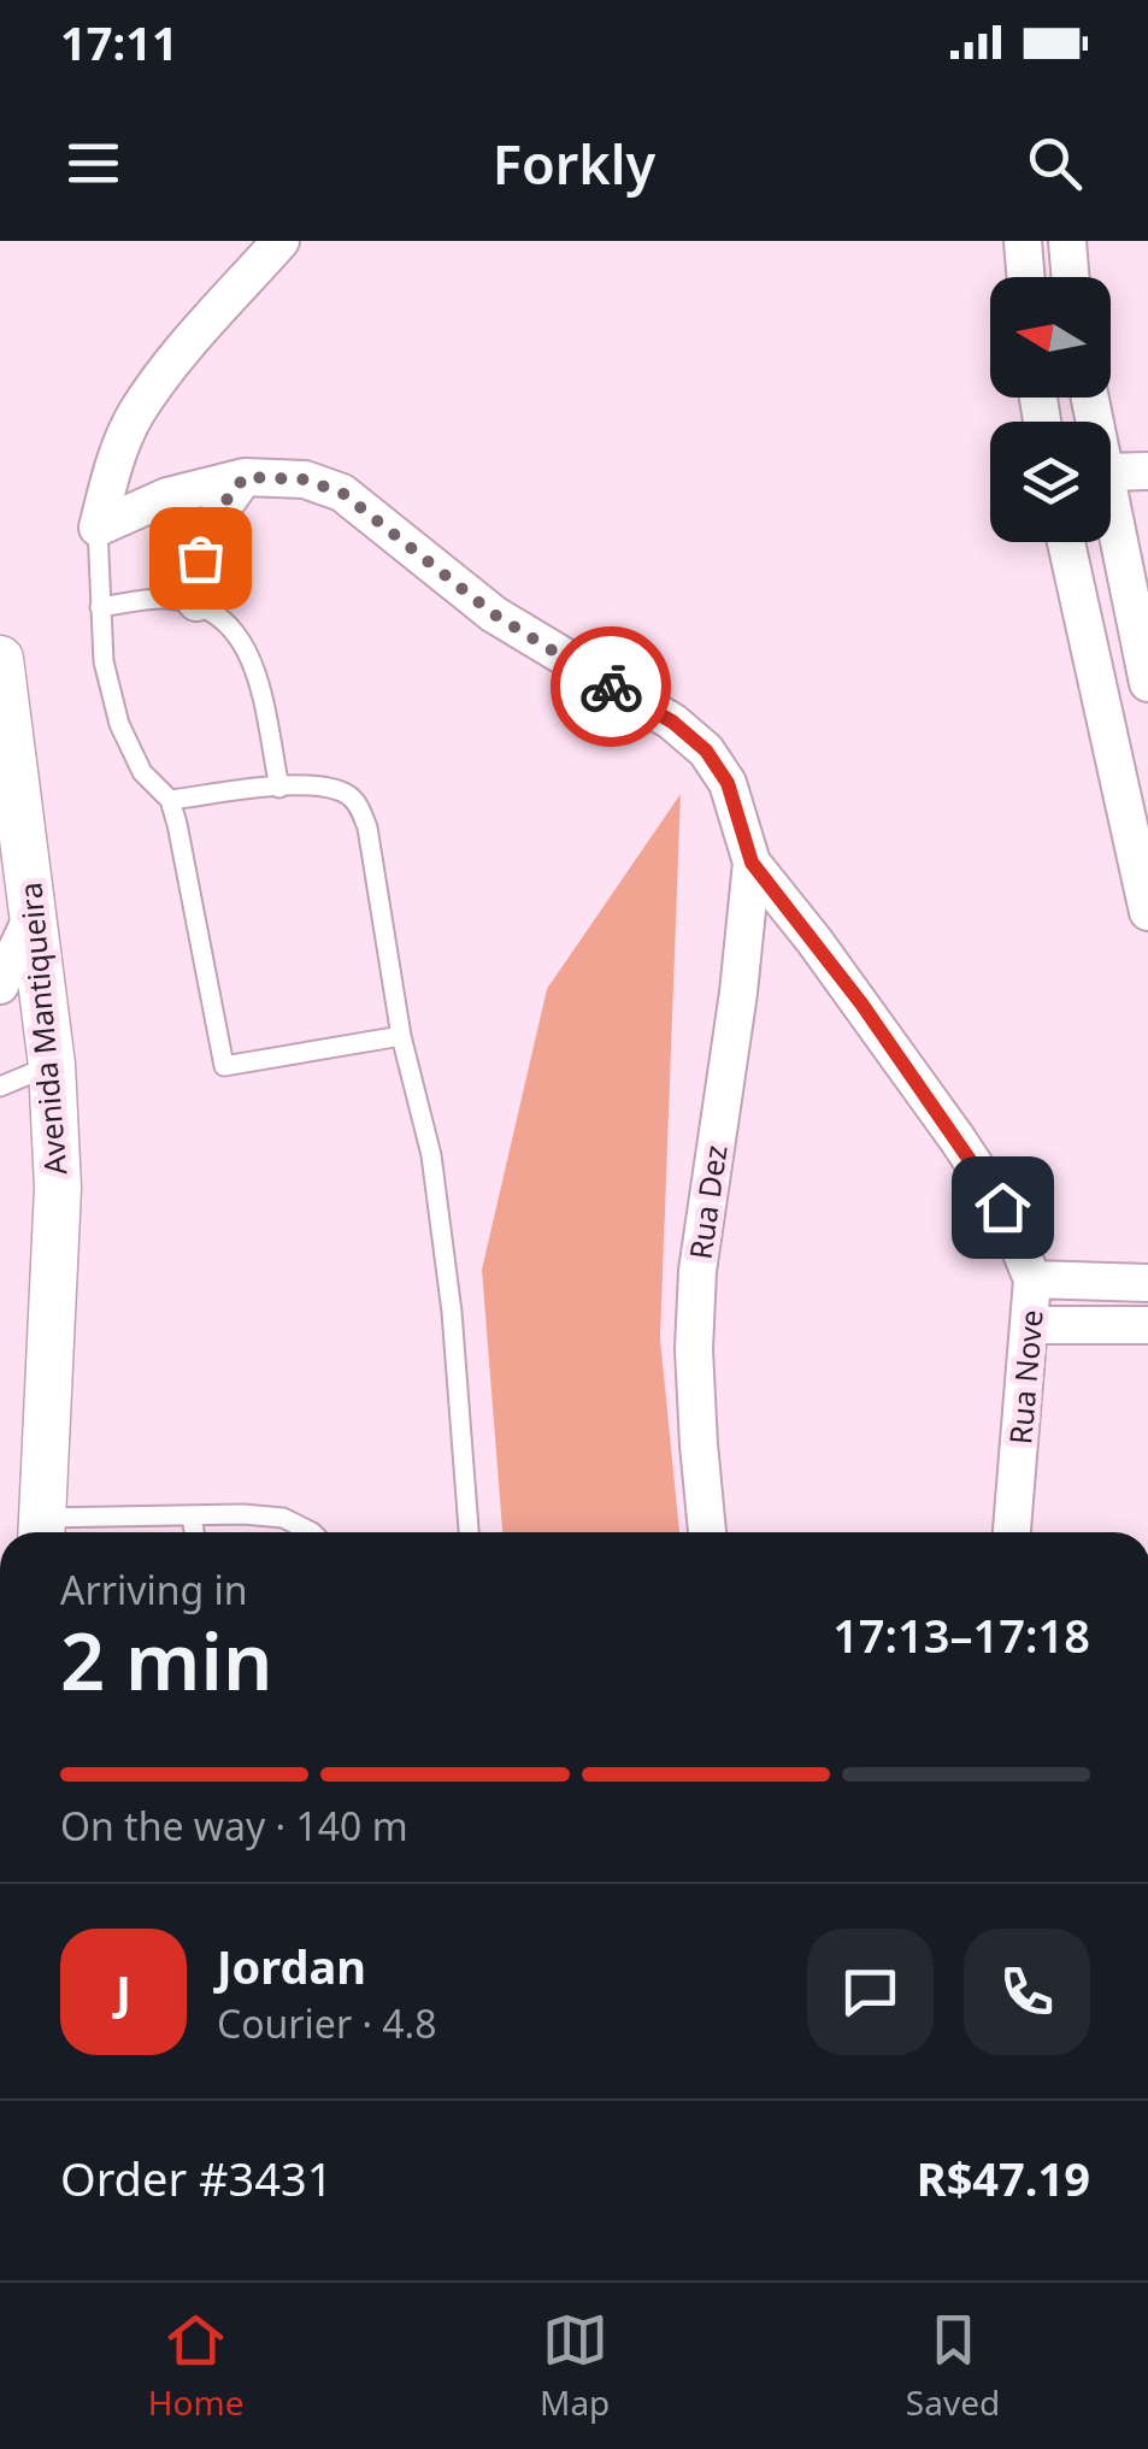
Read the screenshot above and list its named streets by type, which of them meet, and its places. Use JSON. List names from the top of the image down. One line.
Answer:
{"streets":{"street":["Avenida Mantiqueira","Rua Dez","Rua Nove"]},"crossings":[["Rua Dez","Rua Nove"]],"north":"left","page":{"status":"17:11","header":"Forkly","heading":["2 min","Arriving in","17:13–17:18"],"panel":["Jordan","Courier · 4.8","Order #3431","R$47.19"],"bar":"On the way · 140 m","round":"J","tabs":["Home","Map","Saved"]}}
